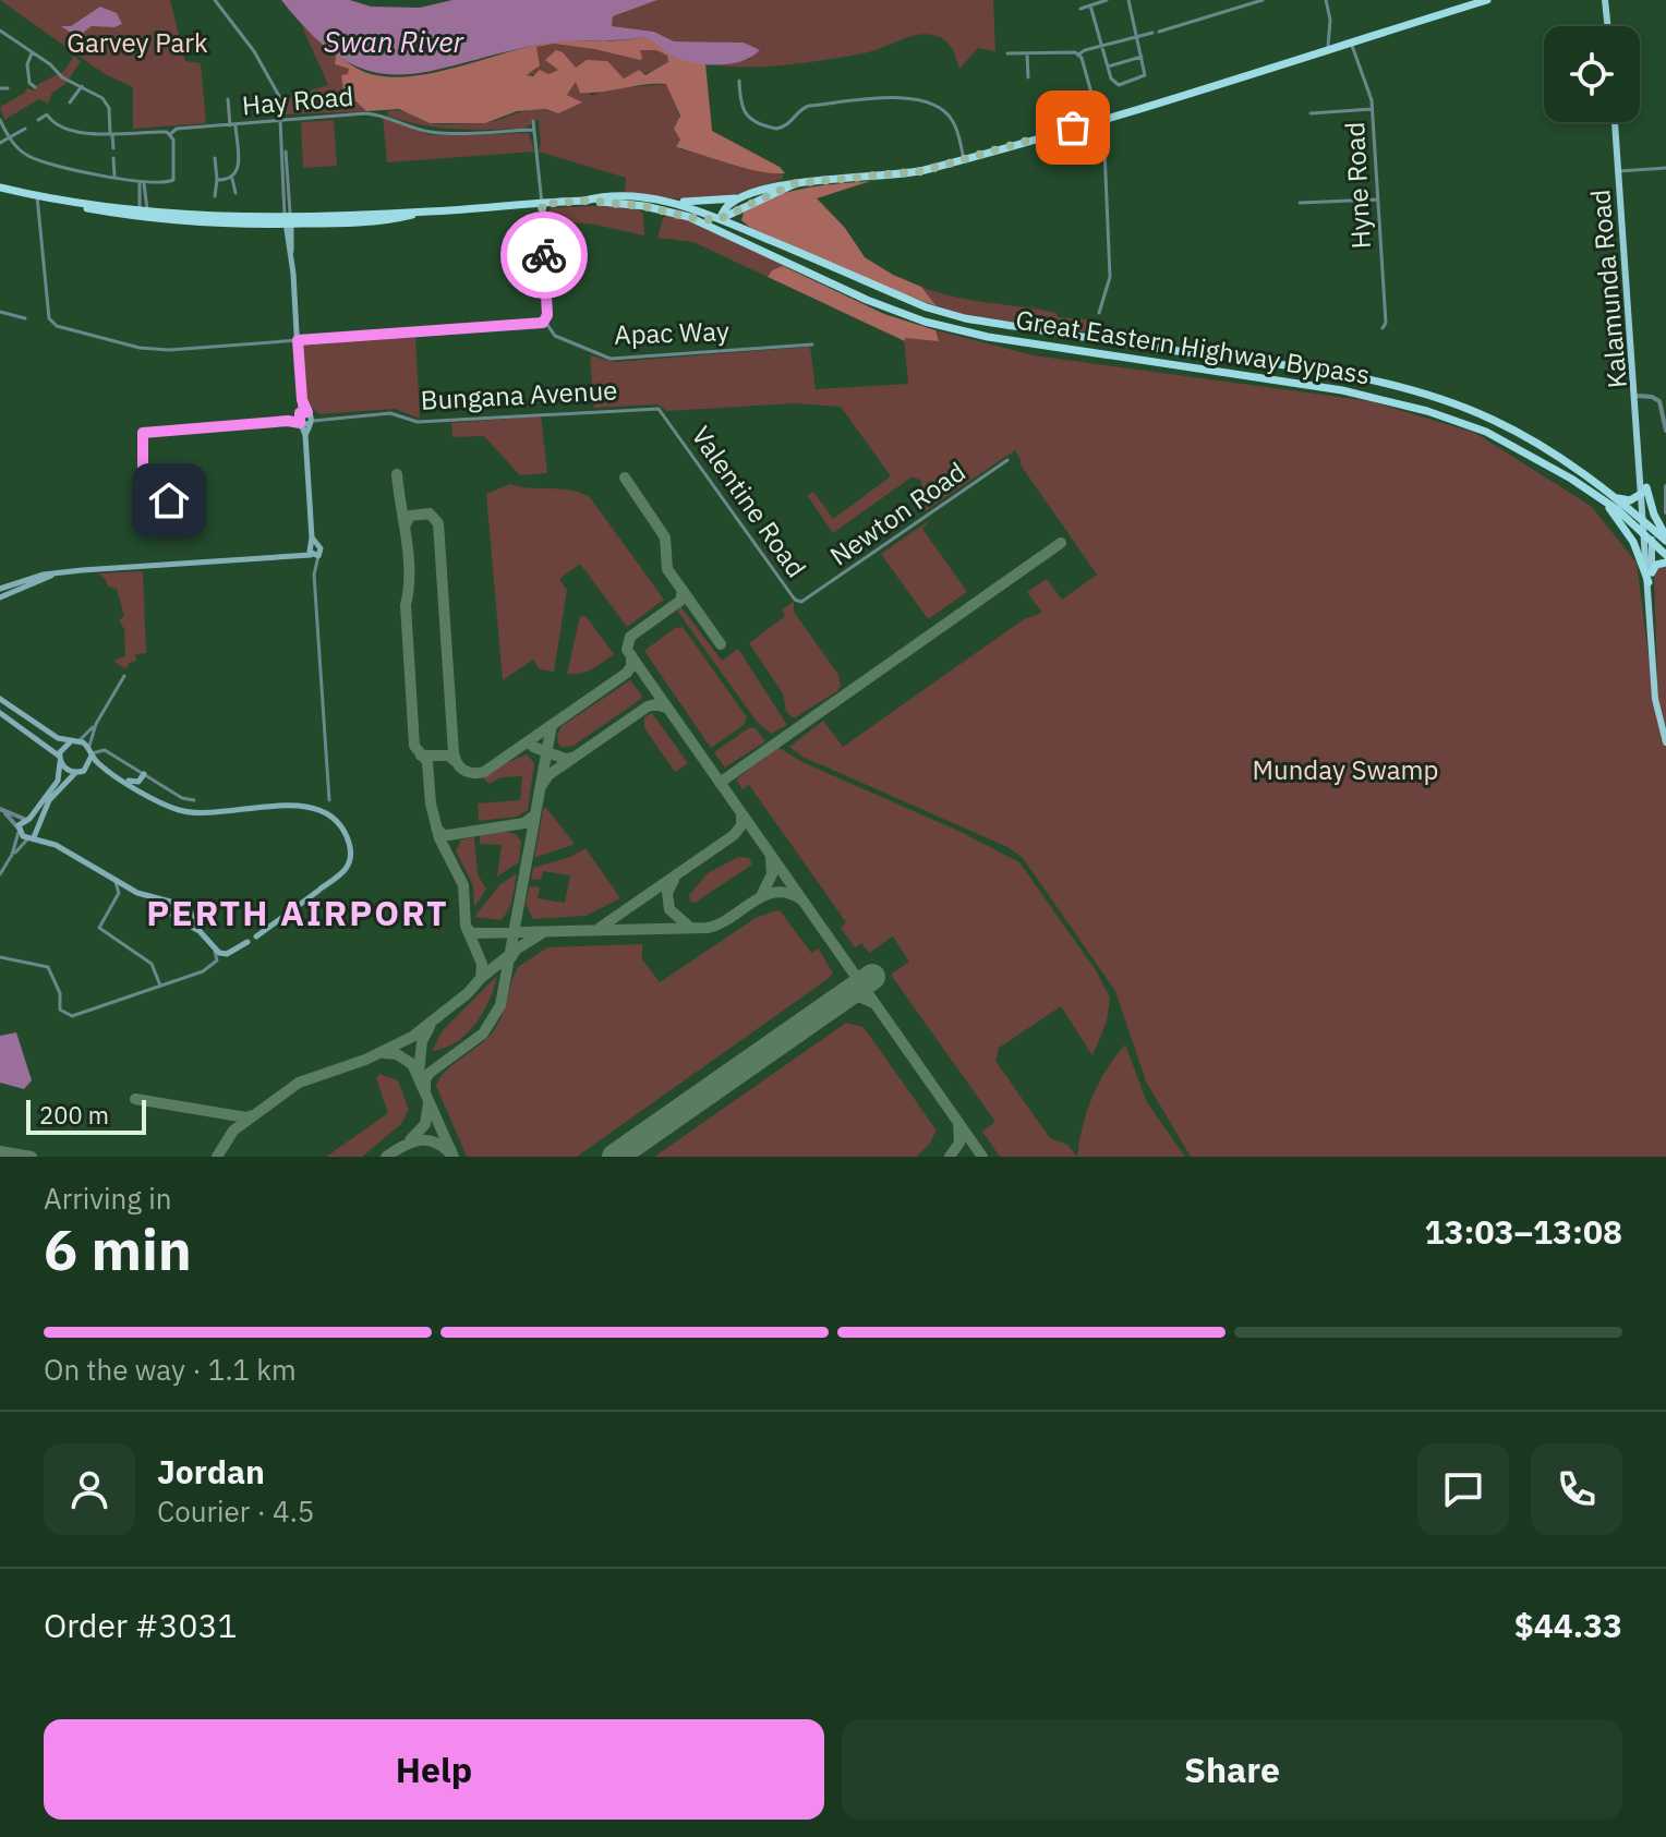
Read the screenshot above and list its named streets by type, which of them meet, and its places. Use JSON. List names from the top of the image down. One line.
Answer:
{"streets":{"highway":["Great Eastern Highway Bypass"],"main road":["Kalamunda Road"],"street":["Hay Road","Hyne Road","Apac Way","Bungana Avenue","Valentine Road","Newton Road"]},"crossings":[["Kalamunda Road","Great Eastern Highway Bypass"],["Bungana Avenue","Valentine Road"],["Valentine Road","Newton Road"]],"districts":["PERTH AIRPORT"],"water":["Swan River"],"parks":["Garvey Park","Munday Swamp"],"scale_bar":"200 m","page":{"scale":"200 m","heading":["6 min","Arriving in","13:03–13:08"],"panel":["Jordan","Courier · 4.5","Order #3031","$44.33"],"bar":"On the way · 1.1 km","buttons":["Help","Share"]}}
